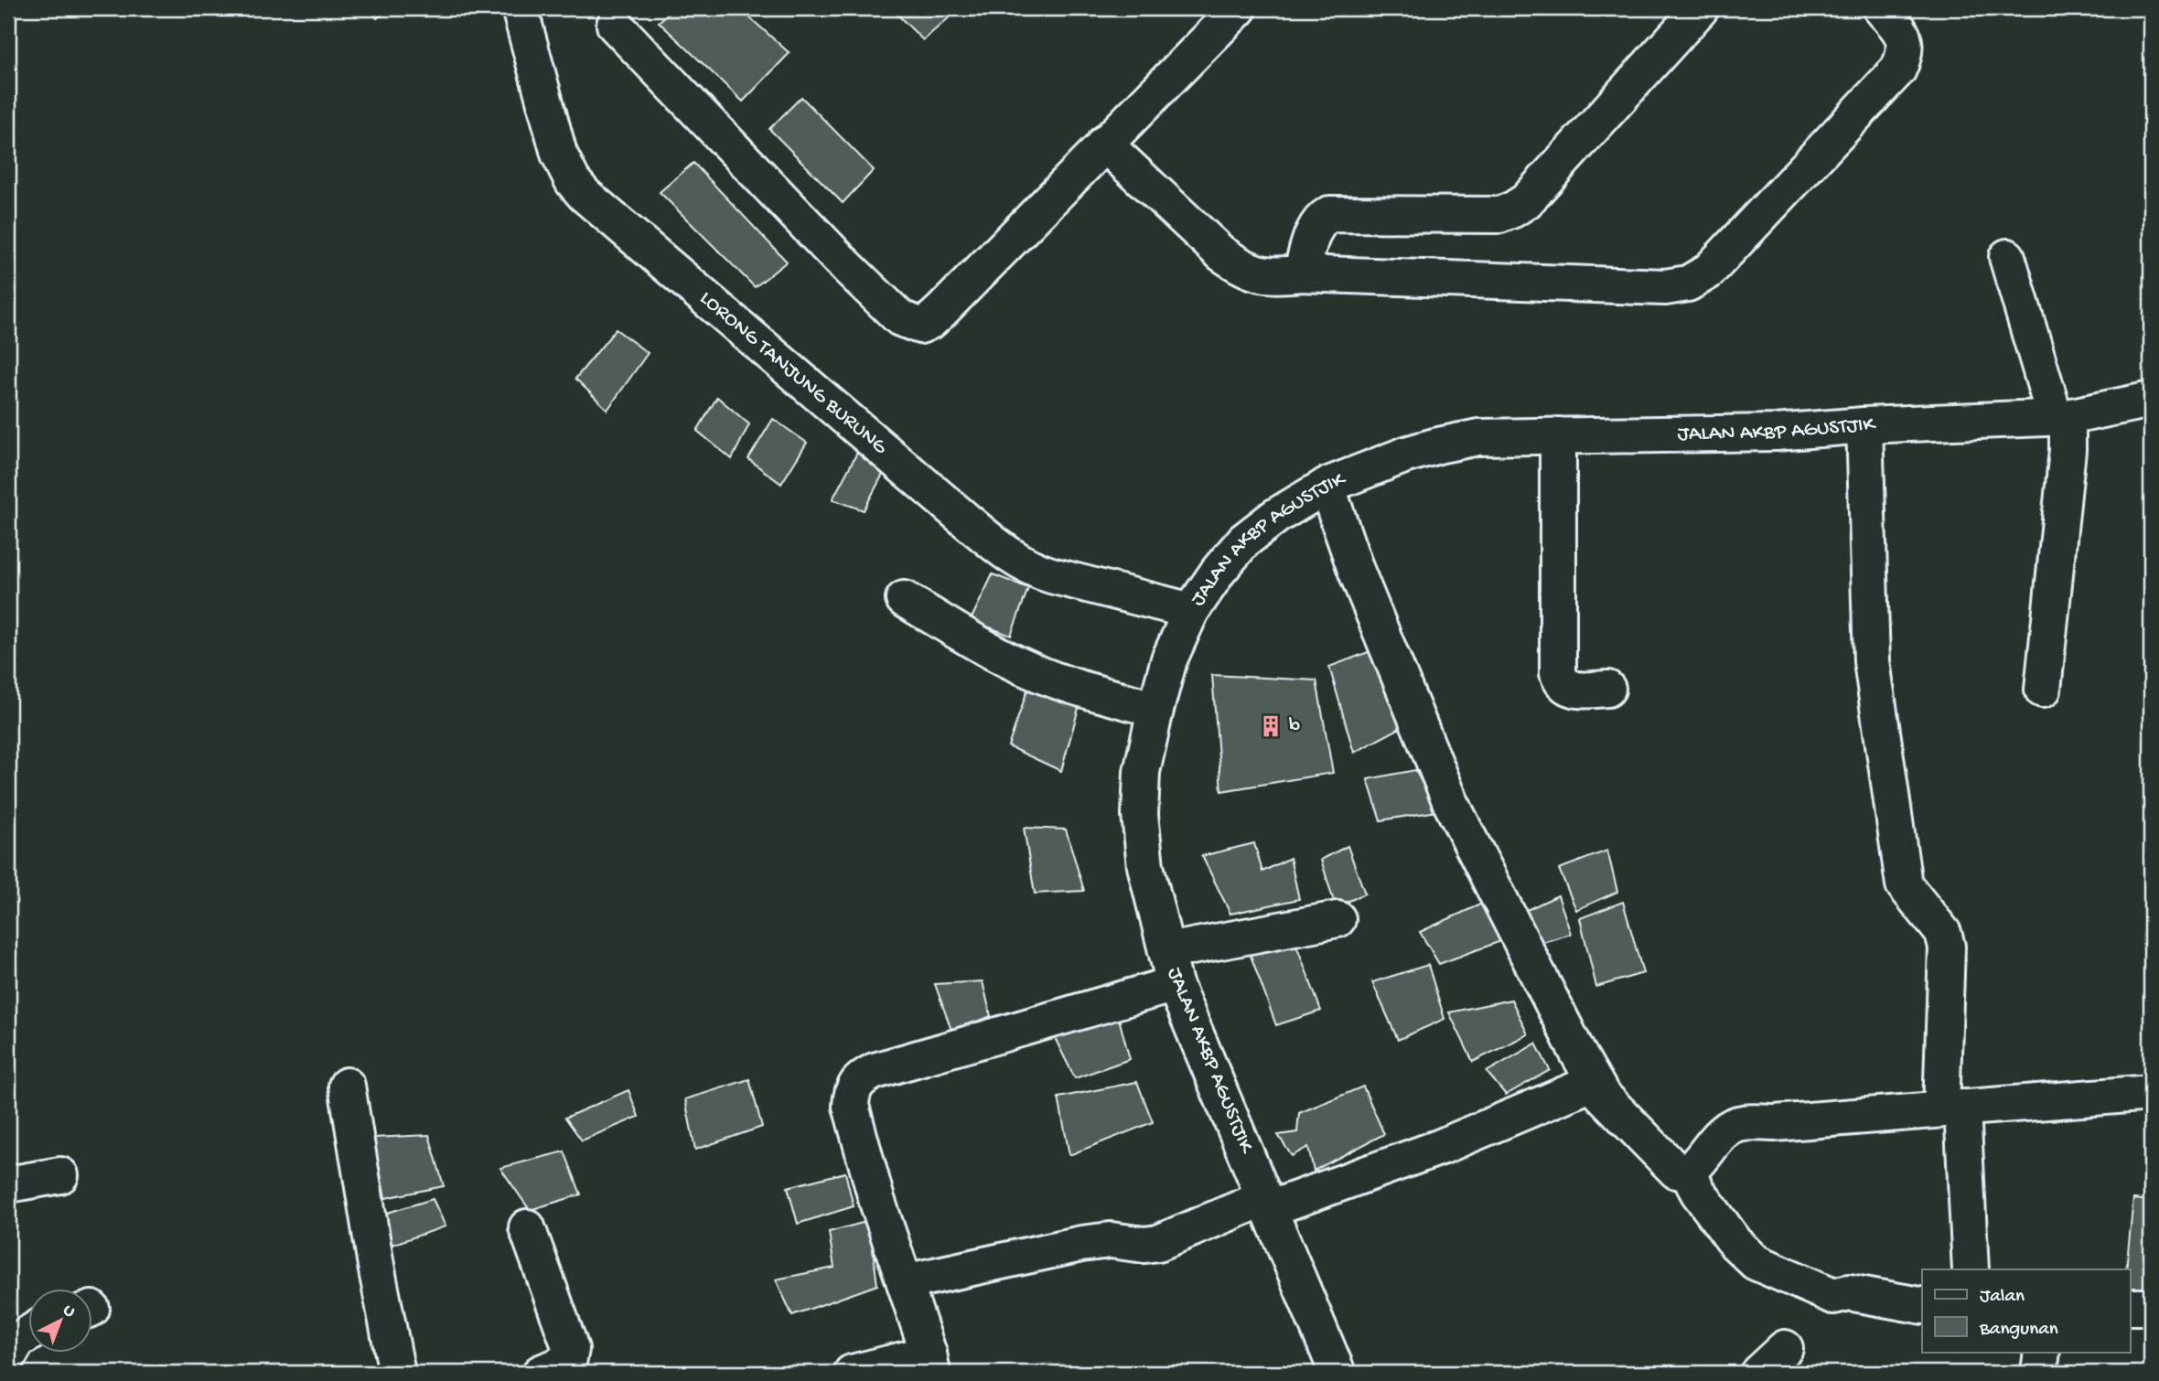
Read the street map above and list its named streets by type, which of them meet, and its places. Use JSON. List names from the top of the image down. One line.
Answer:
{"streets":{"street":["LORONG TANJUNG BURUNG","JALAN AKBP AGUSTJIK"]},"crossings":[["LORONG TANJUNG BURUNG","JALAN AKBP AGUSTJIK"]],"places":{"building":["b"]},"legend":["Jalan","Bangunan"],"north":"top right"}
